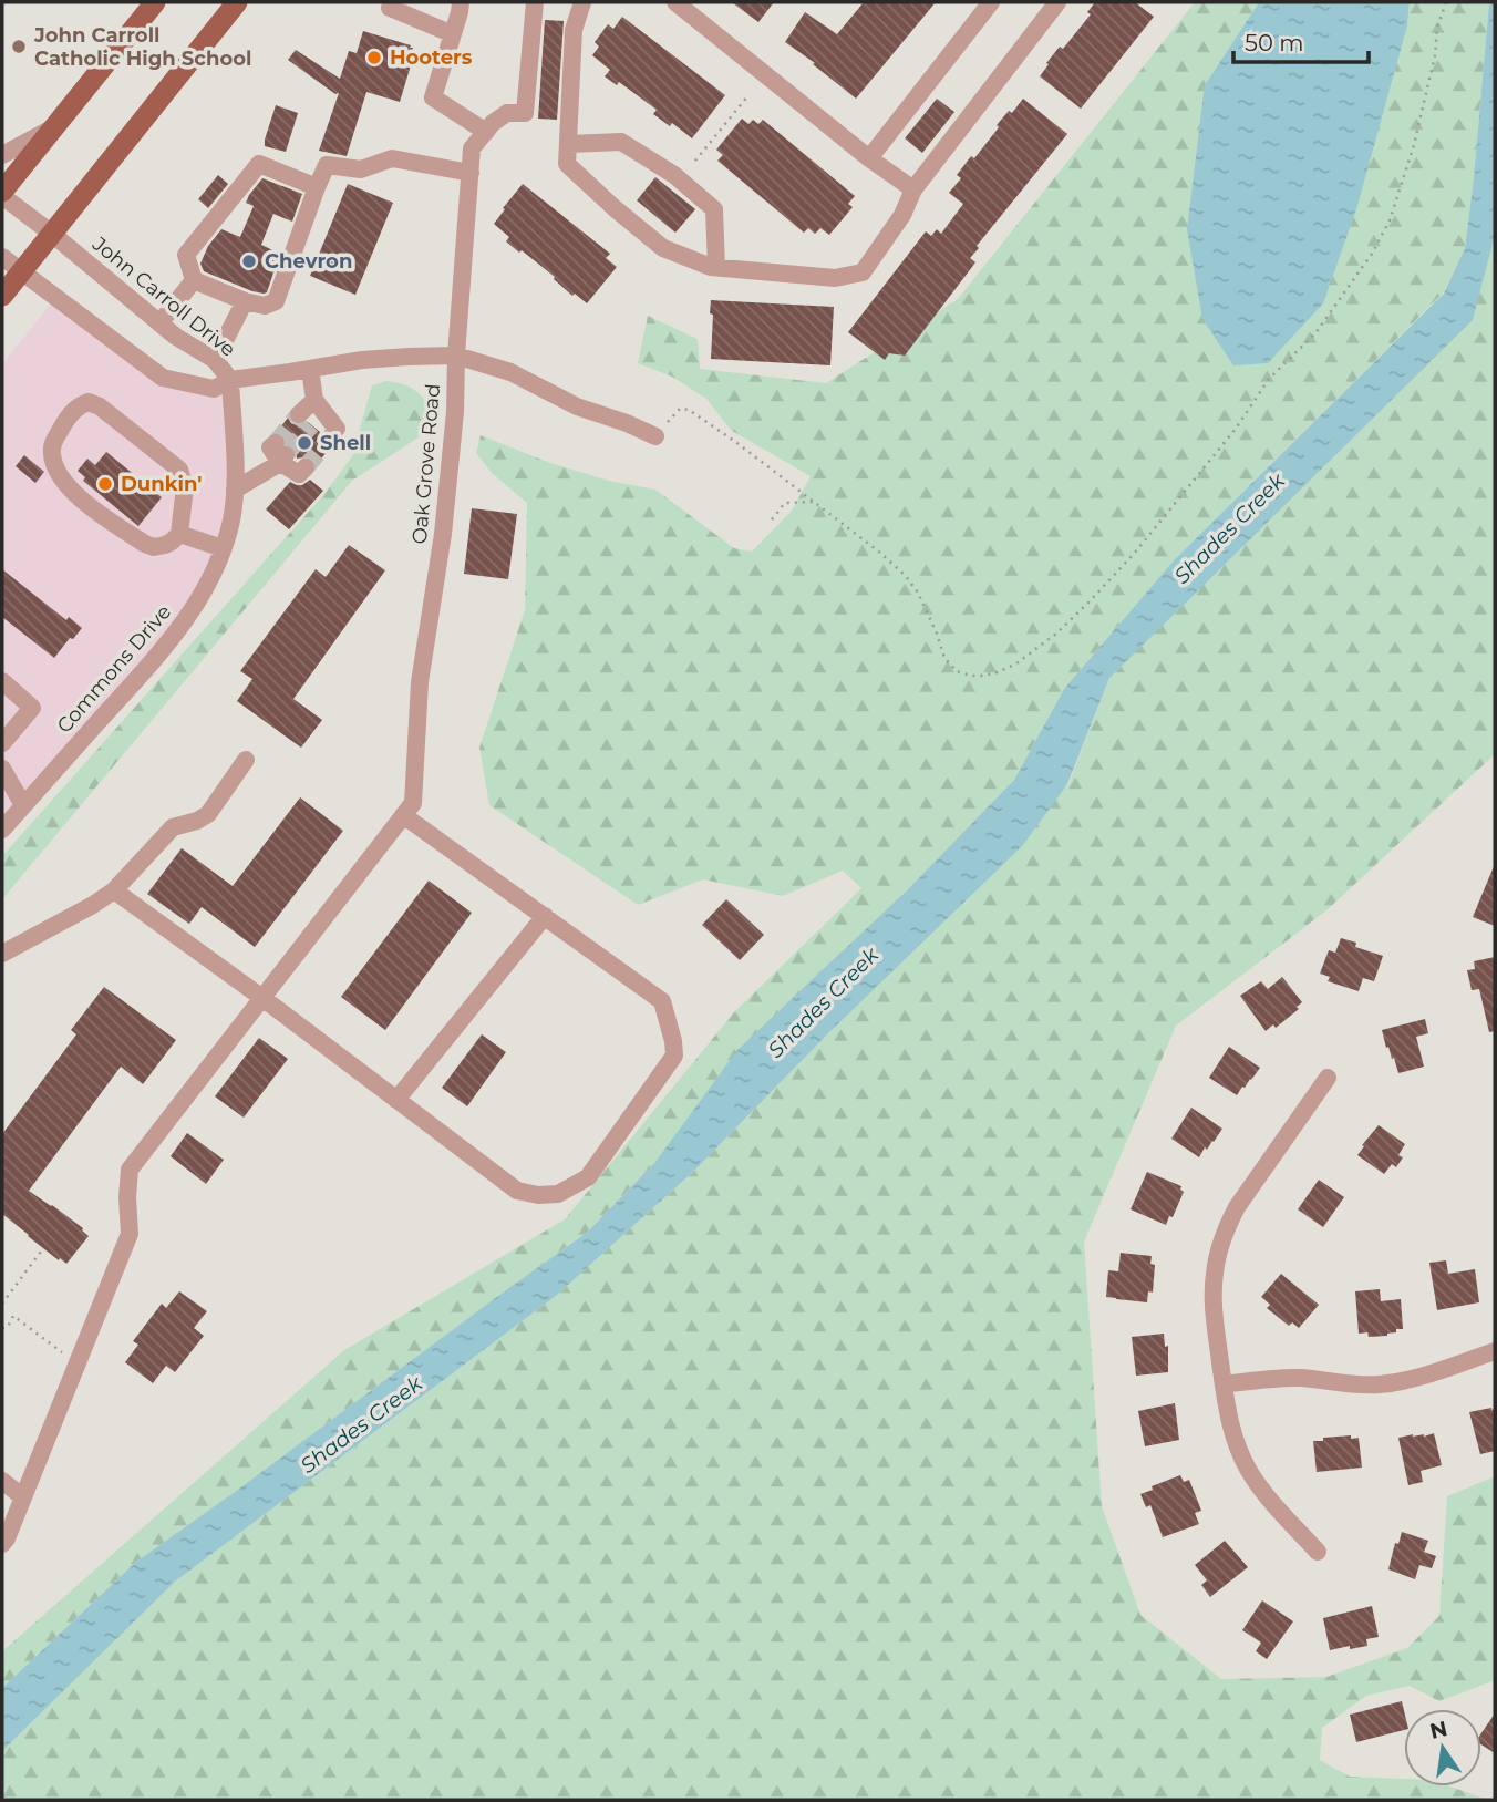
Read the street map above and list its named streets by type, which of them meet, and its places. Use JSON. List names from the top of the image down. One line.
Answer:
{"streets":{"street":["John Carroll Drive","Oak Grove Road","Commons Drive"]},"crossings":[["John Carroll Drive","Oak Grove Road"],["John Carroll Drive","Commons Drive"],["Oak Grove Road","Commons Drive"]],"water":["Shades Creek"],"places":["John Carroll Catholic High School","Hooters","Chevron","Shell","Dunkin'"],"scale_bar":"50 m","north":"top"}
